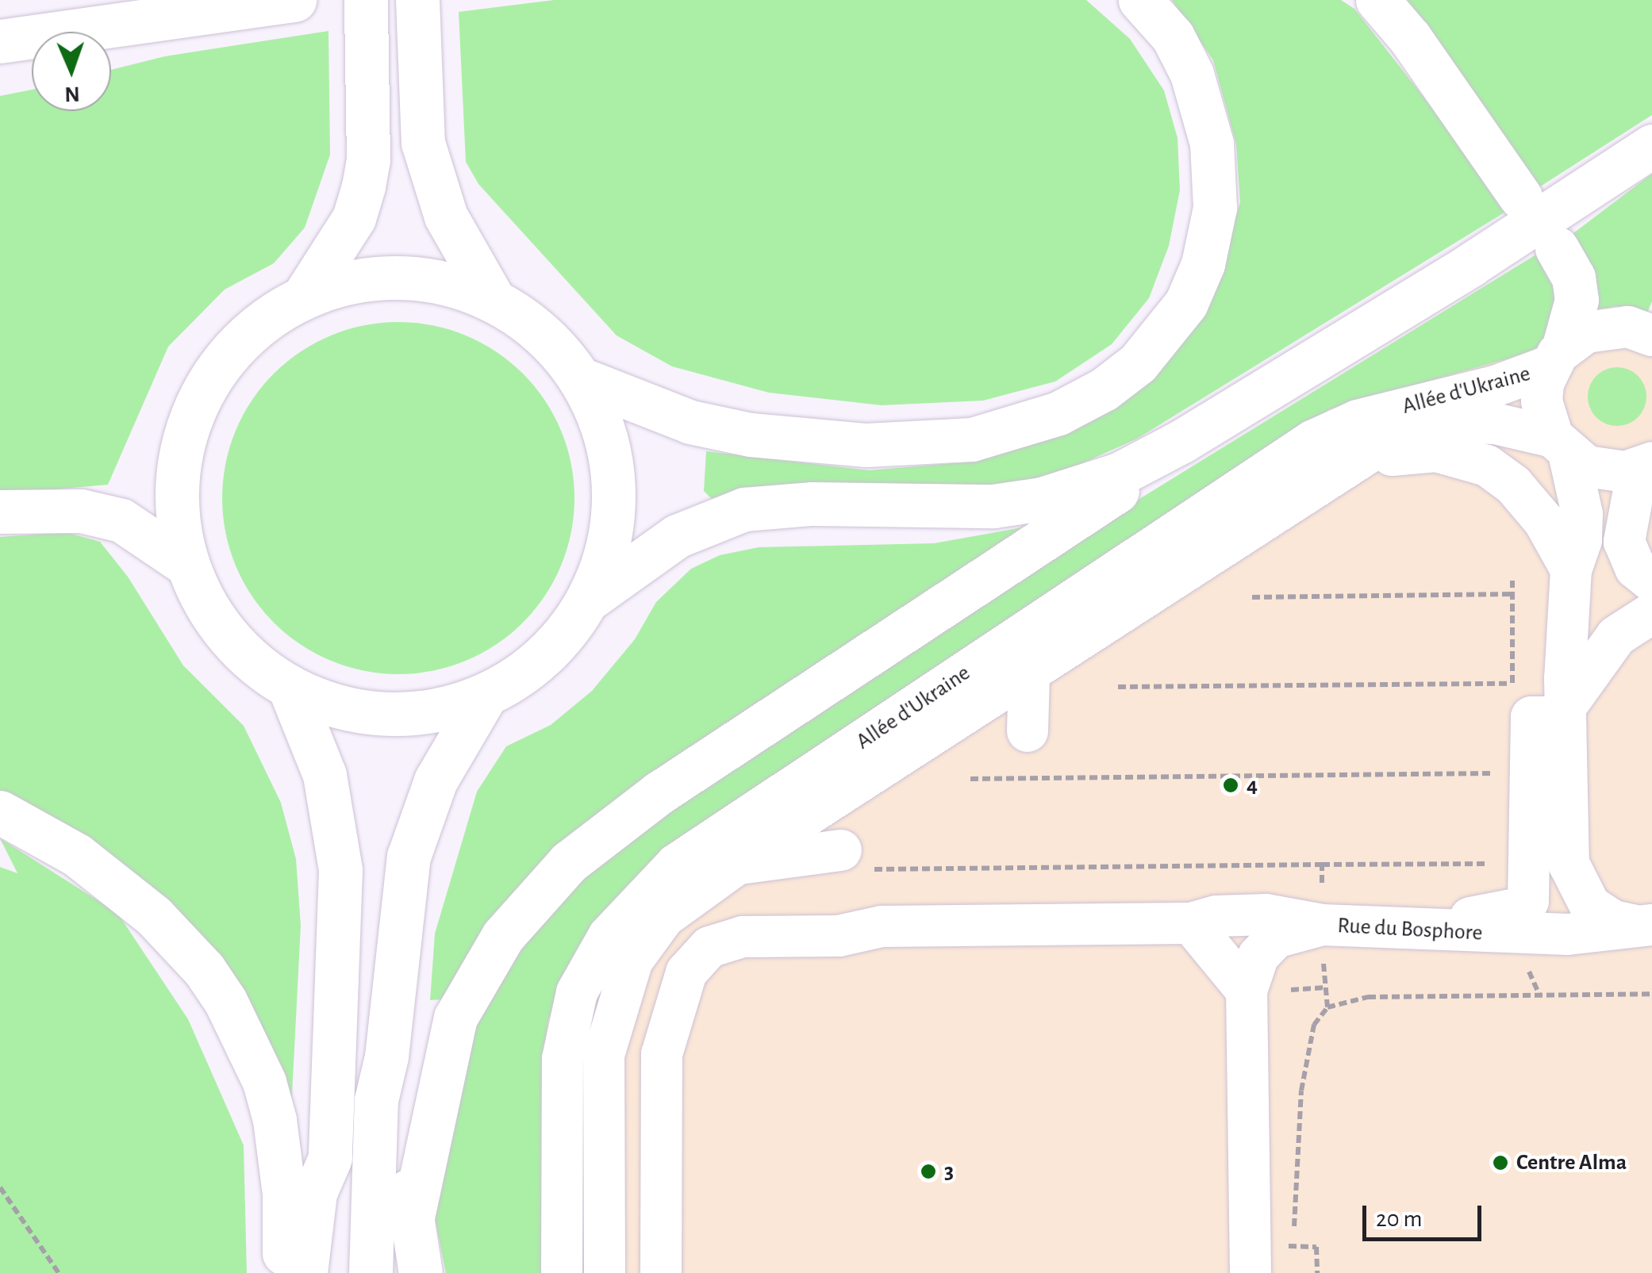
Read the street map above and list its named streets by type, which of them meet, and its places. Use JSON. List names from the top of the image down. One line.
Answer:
{"streets":{"street":["Allée d'Ukraine","Rue du Bosphore"]},"places":["4","Centre Alma","3"],"scale_bar":"20 m","north":"bottom"}
